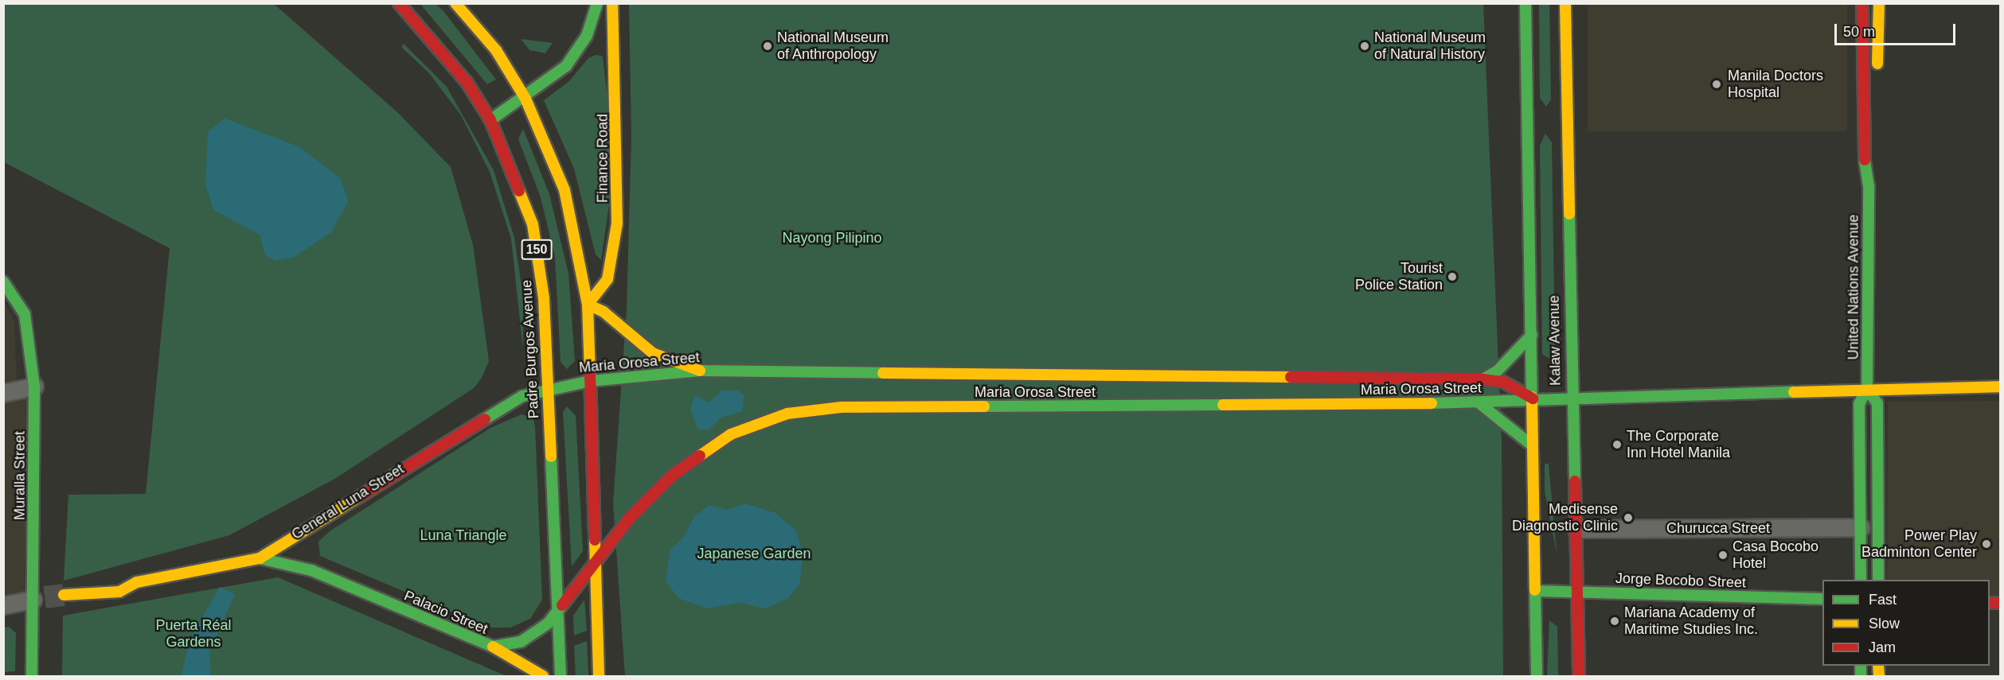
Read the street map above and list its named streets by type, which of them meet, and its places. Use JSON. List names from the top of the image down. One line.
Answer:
{"streets":{"street":["Finance Road","150","United Nations Avenue","Kalaw Avenue","Padre Burgos Avenue","Maria Orosa Street","Muralla Street","General Luna Street","Churucca Street","Jorge Bocobo Street","Palacio Street"]},"crossings":[["United Nations Avenue","Maria Orosa Street"],["United Nations Avenue","Churucca Street"],["Kalaw Avenue","Maria Orosa Street"],["Kalaw Avenue","Churucca Street"],["Kalaw Avenue","Jorge Bocobo Street"],["Padre Burgos Avenue","Maria Orosa Street"],["Padre Burgos Avenue","General Luna Street"],["Padre Burgos Avenue","Palacio Street"],["Maria Orosa Street","General Luna Street"],["Maria Orosa Street","Palacio Street"],["General Luna Street","Palacio Street"]],"parks":["Nayong Pilipino","Luna Triangle","Japanese Garden","Puerta Réal Gardens"],"places":["National Museum of Anthropology","National Museum of Natural History","Manila Doctors Hospital","Tourist Police Station","The Corporate Inn Hotel Manila","Medisense Diagnostic Clinic","Power Play Badminton Center","Casa Bocobo Hotel","Mariana Academy of Maritime Studies Inc."],"legend":["Fast","Slow","Jam"],"scale_bar":"50 m"}
